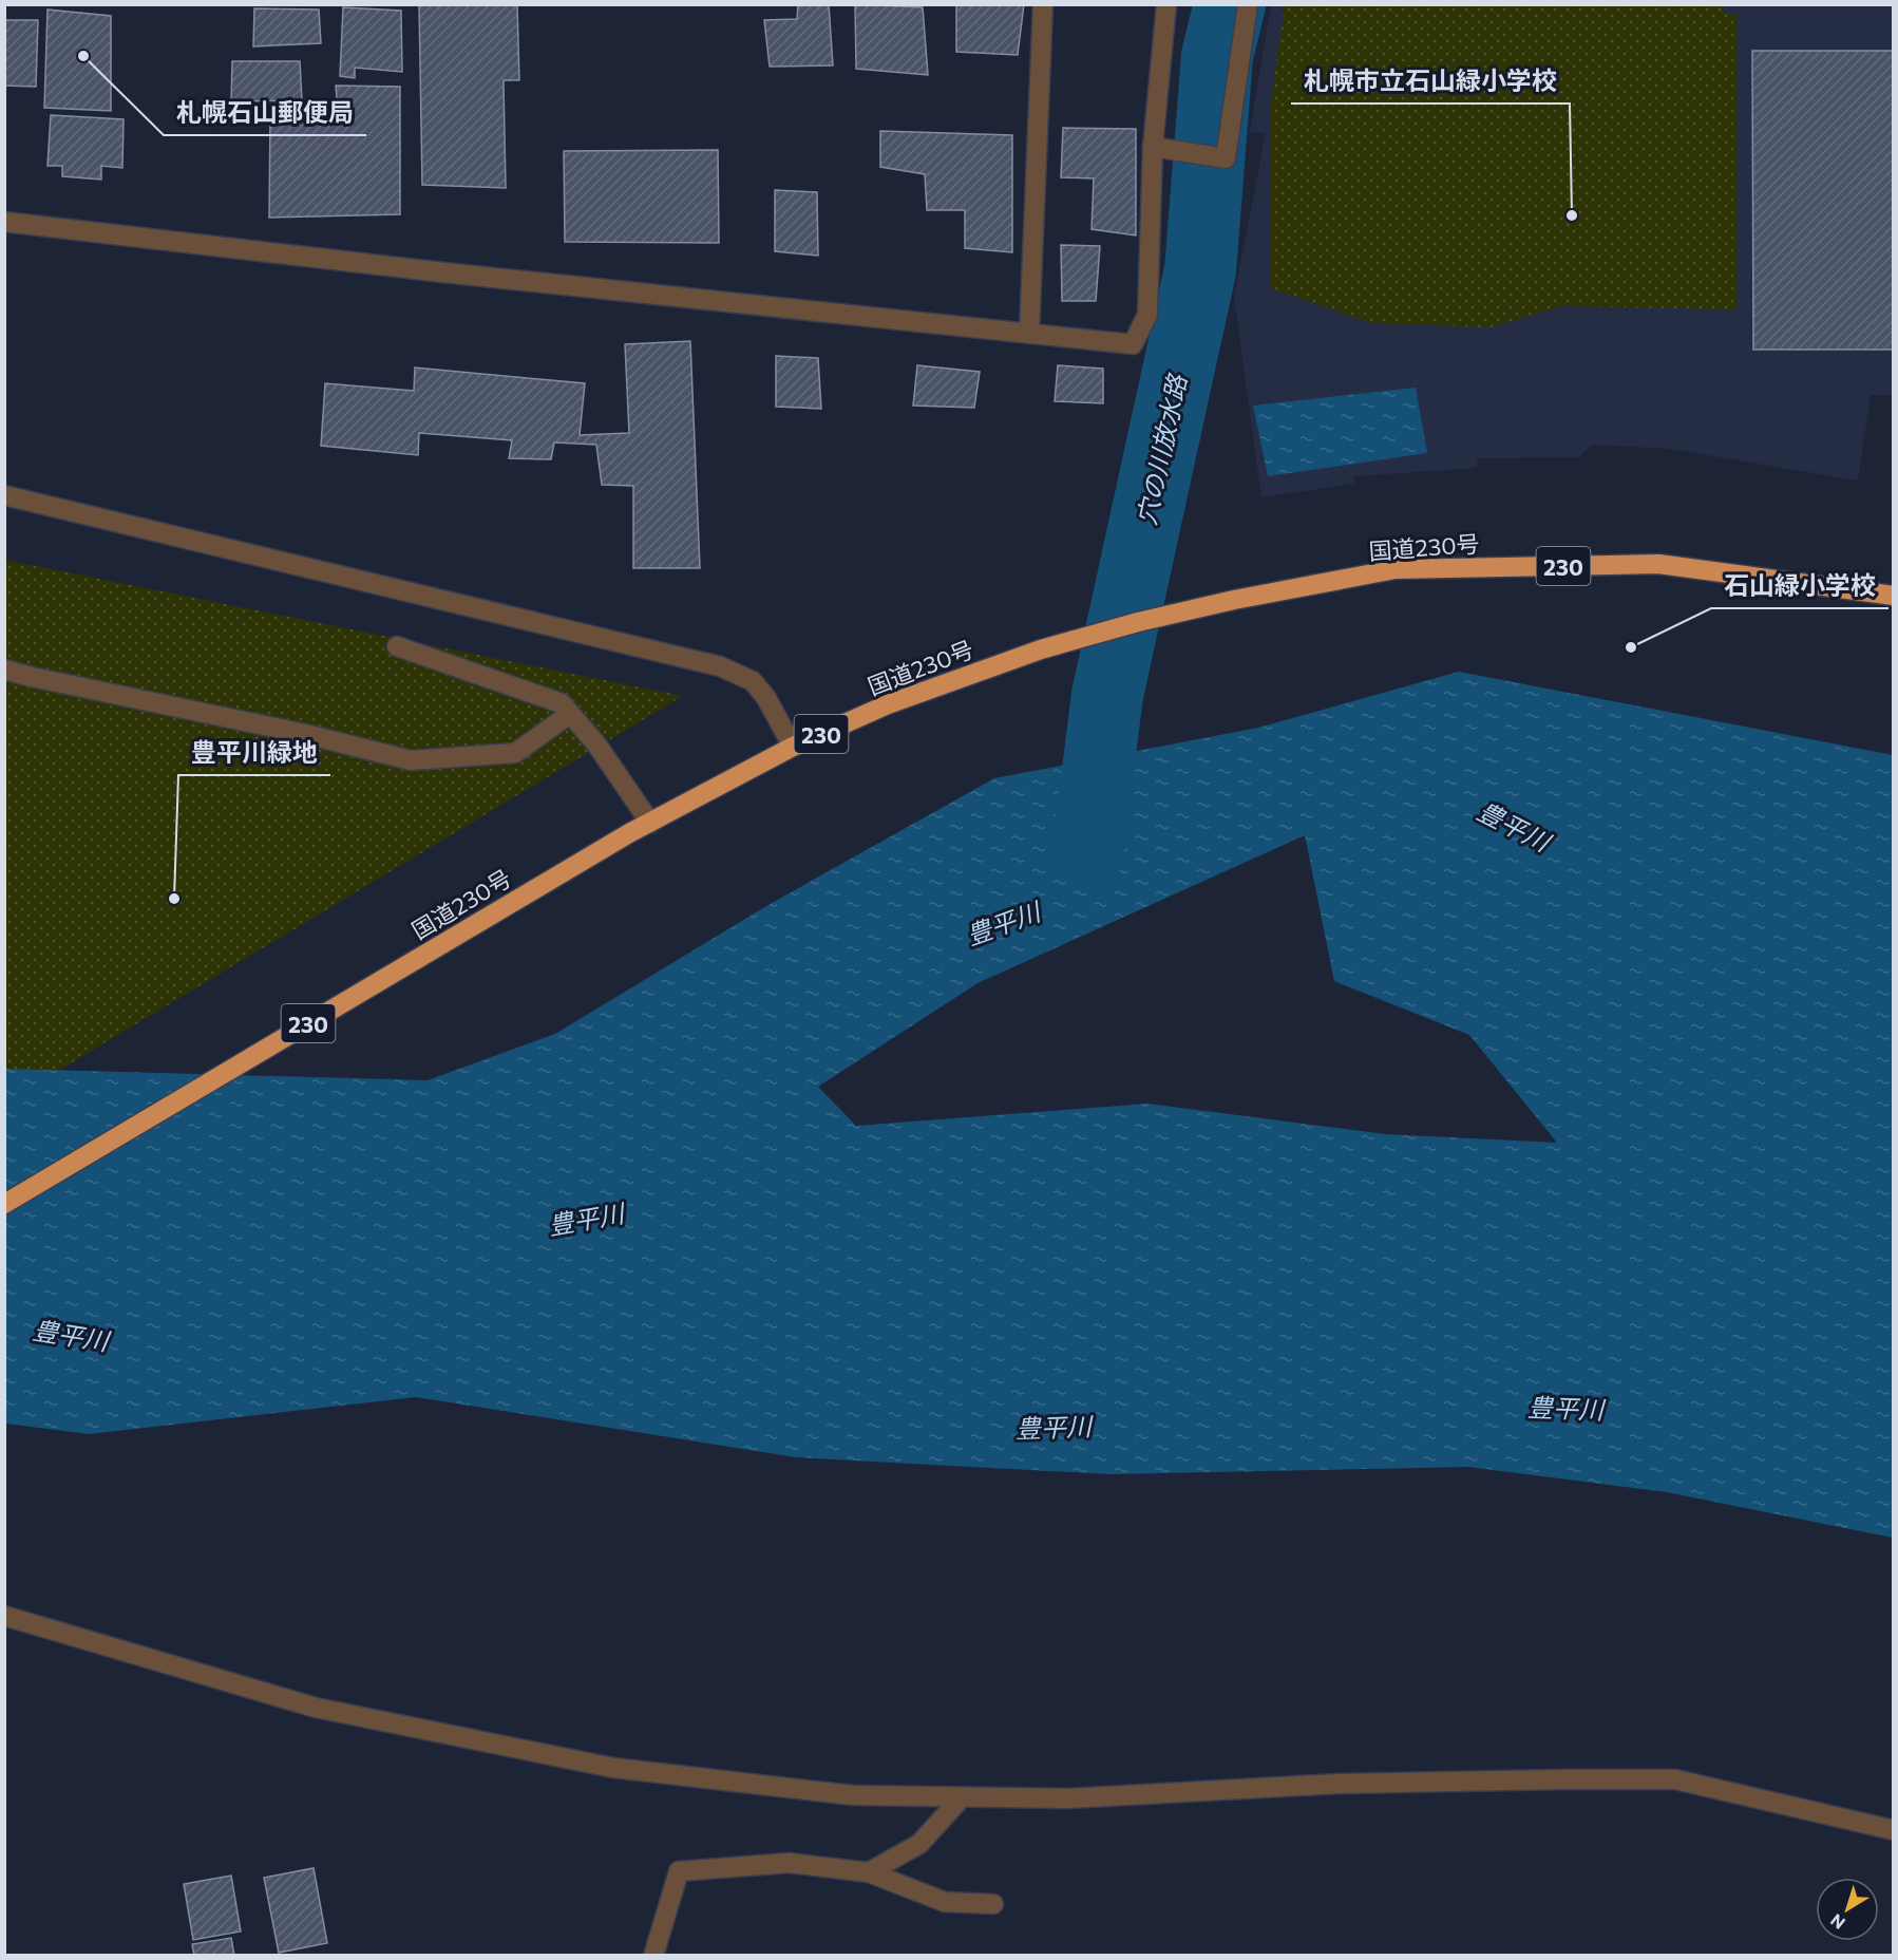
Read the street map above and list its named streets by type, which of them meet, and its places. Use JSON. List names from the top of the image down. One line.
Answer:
{"streets":{"highway":["国道230号","230"]},"water":["穴の川放水路","豊平川"],"places":["札幌石山郵便局","札幌市立石山緑小学校","石山緑小学校","豊平川緑地"],"north":"bottom left"}
